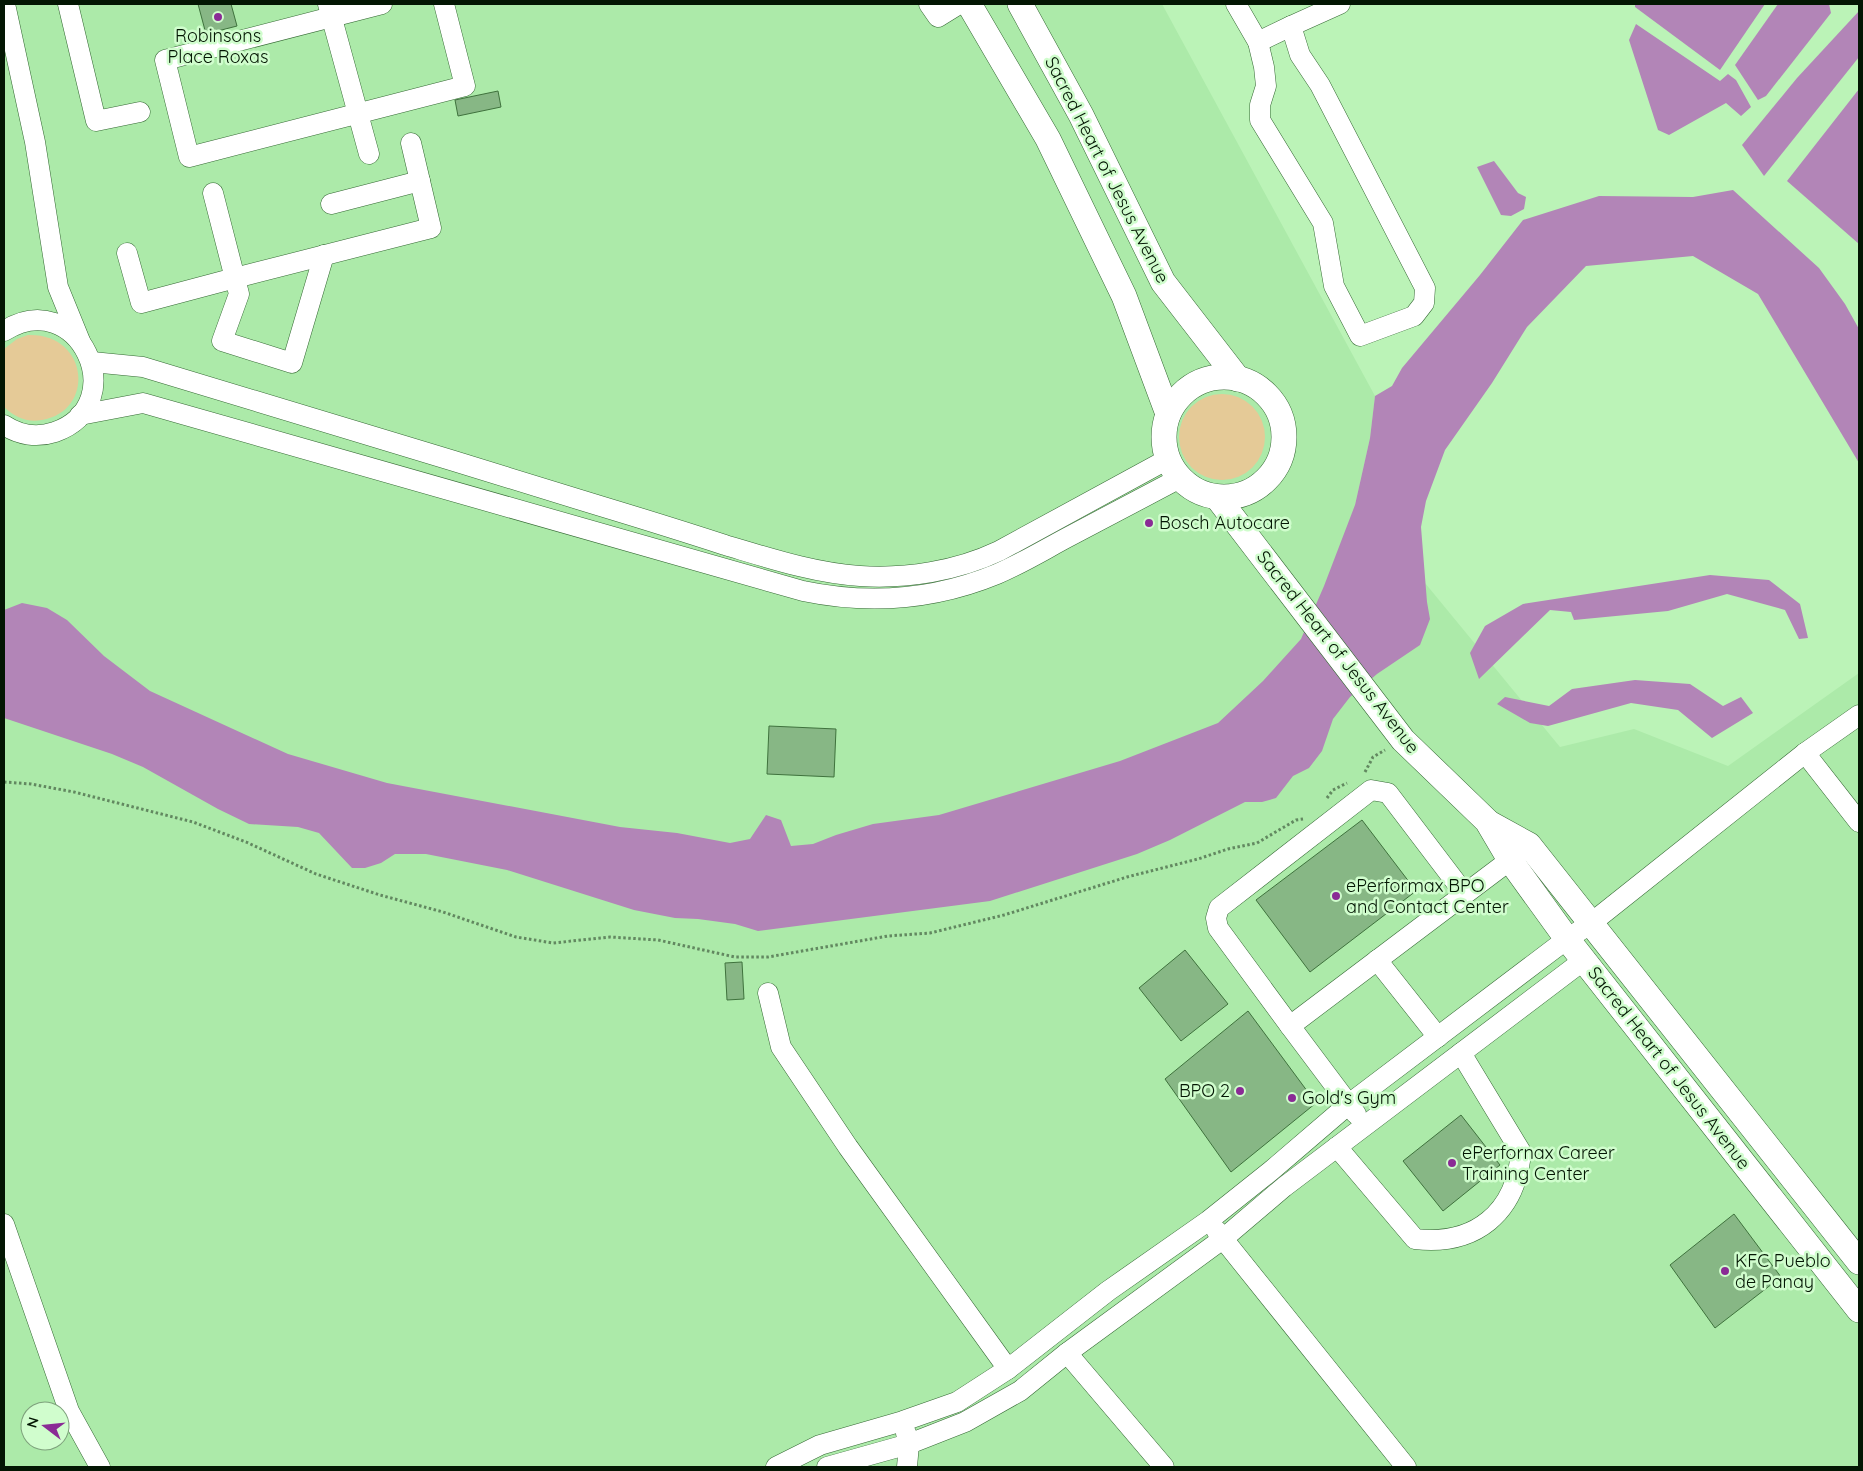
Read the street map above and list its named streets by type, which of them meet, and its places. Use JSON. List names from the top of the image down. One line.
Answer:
{"streets":{"main road":["Sacred Heart of Jesus Avenue"]},"places":["Robinsons Place Roxas","Bosch Autocare","ePerformax BPO and Contact Center","BPO 2","Gold's Gym","ePerfornax Career Training Center","KFC Pueblo de Panay"],"north":"left"}
